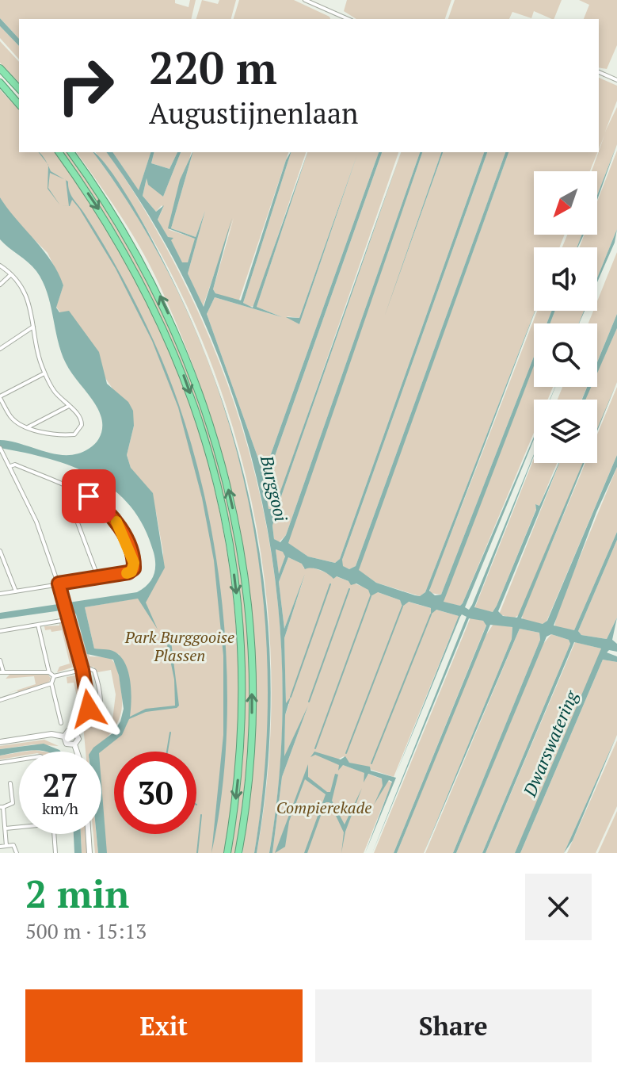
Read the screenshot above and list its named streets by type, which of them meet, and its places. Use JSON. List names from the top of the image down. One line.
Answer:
{"water":["Burggooi","Dwarswatering"],"parks":["Park Burggooise Plassen","Compierekade"],"north":"bottom left","page":{"turn":["220 m","Augustijnenlaan"],"speed":"27 km/h","limit":"30","heading":["2 min","500 m · 15:13"],"buttons":["Exit","Share"]}}
